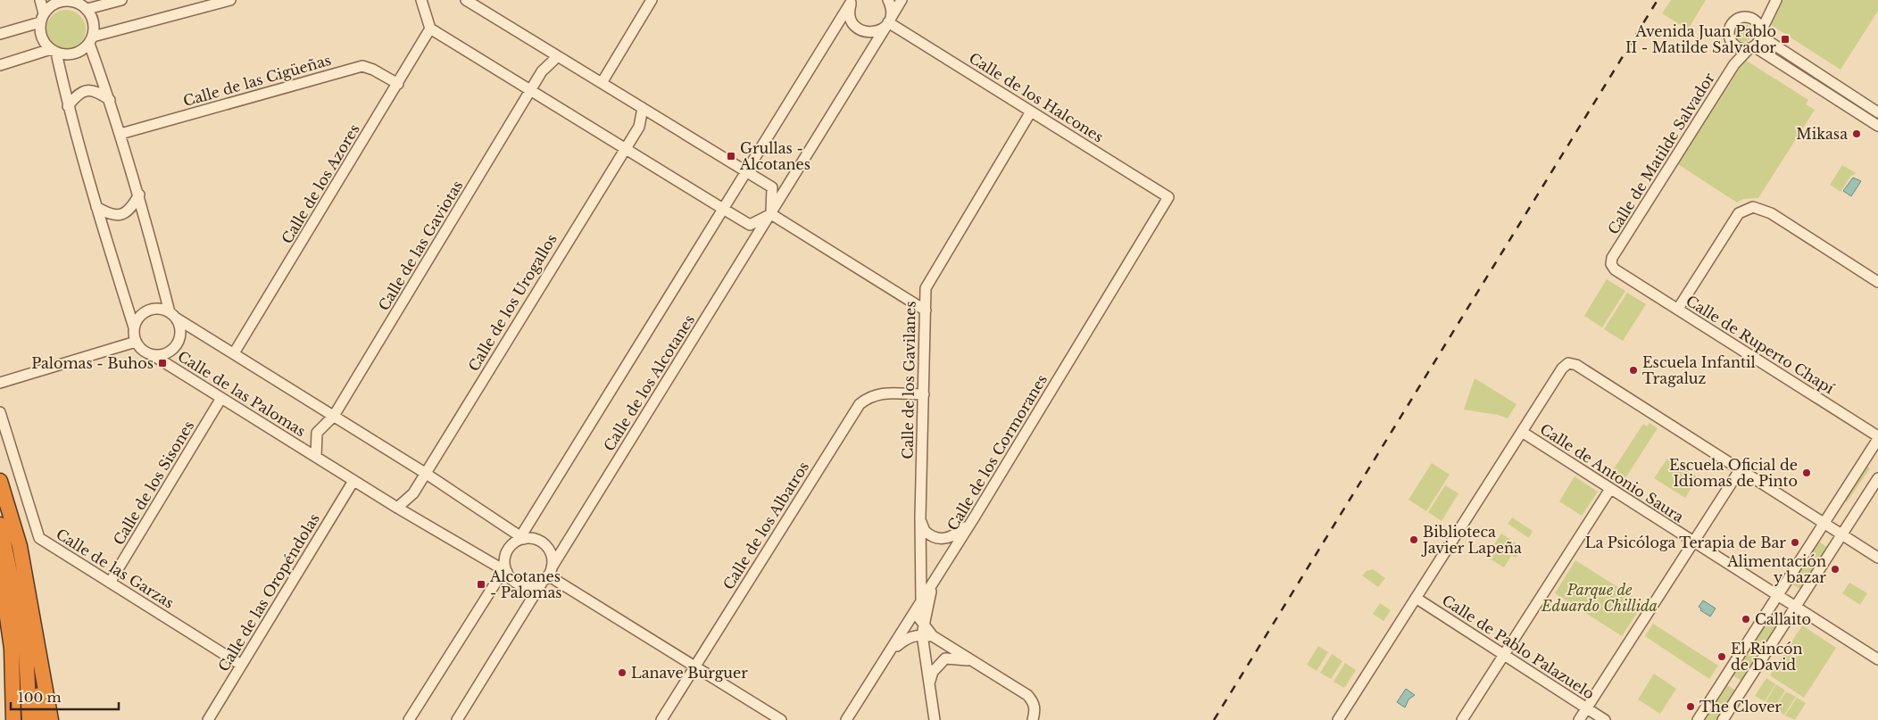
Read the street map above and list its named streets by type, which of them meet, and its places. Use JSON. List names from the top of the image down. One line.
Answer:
{"streets":{"street":["Calle de las Cigüeñas","Calle de los Halcones","Calle de Matilde Salvador","Calle de los Azores","Calle de las Gaviotas","Calle de los Urogallos","Calle de Ruperto Chapí","Calle de los Gavilanes","Calle de los Alcotanes","Calle de las Palomas","Calle de los Cormoranes","Calle de Antonio Saura","Calle de los Sisones","Calle de los Albatros","Calle de las Garzas","Calle de las Oropéndolas","Calle de Pablo Palazuelo"]},"crossings":[["Calle de las Cigüeñas","Calle de los Azores"],["Calle de los Halcones","Calle de los Gavilanes"],["Calle de los Halcones","Calle de los Alcotanes"],["Calle de los Halcones","Calle de los Cormoranes"],["Calle de Matilde Salvador","Calle de Ruperto Chapí"],["Calle de los Azores","Calle de las Palomas"],["Calle de las Gaviotas","Calle de las Palomas"],["Calle de los Urogallos","Calle de las Palomas"],["Calle de los Gavilanes","Calle de los Cormoranes"],["Calle de los Gavilanes","Calle de los Albatros"],["Calle de los Alcotanes","Calle de las Palomas"],["Calle de las Palomas","Calle de los Sisones"],["Calle de las Palomas","Calle de las Oropéndolas"],["Calle de los Sisones","Calle de las Garzas"],["Calle de las Garzas","Calle de las Oropéndolas"]],"parks":["Parque de Eduardo Chillida"],"places":{"transit":["Avenida Juan Pablo II - Matilde Salvador","Grullas - Alcotanes","Palomas - Buhos","Alcotanes - Palomas"],"other":["Mikasa","Escuela Infantil Tragaluz","Escuela Oficial de Idiomas de Pinto","Biblioteca Javier Lapeña","La Psicóloga Terapia de Bar","Alimentación y bazar","Callaito","El Rincón de David","Lanave Burguer","The Clover"]},"scale_bar":"100 m"}
